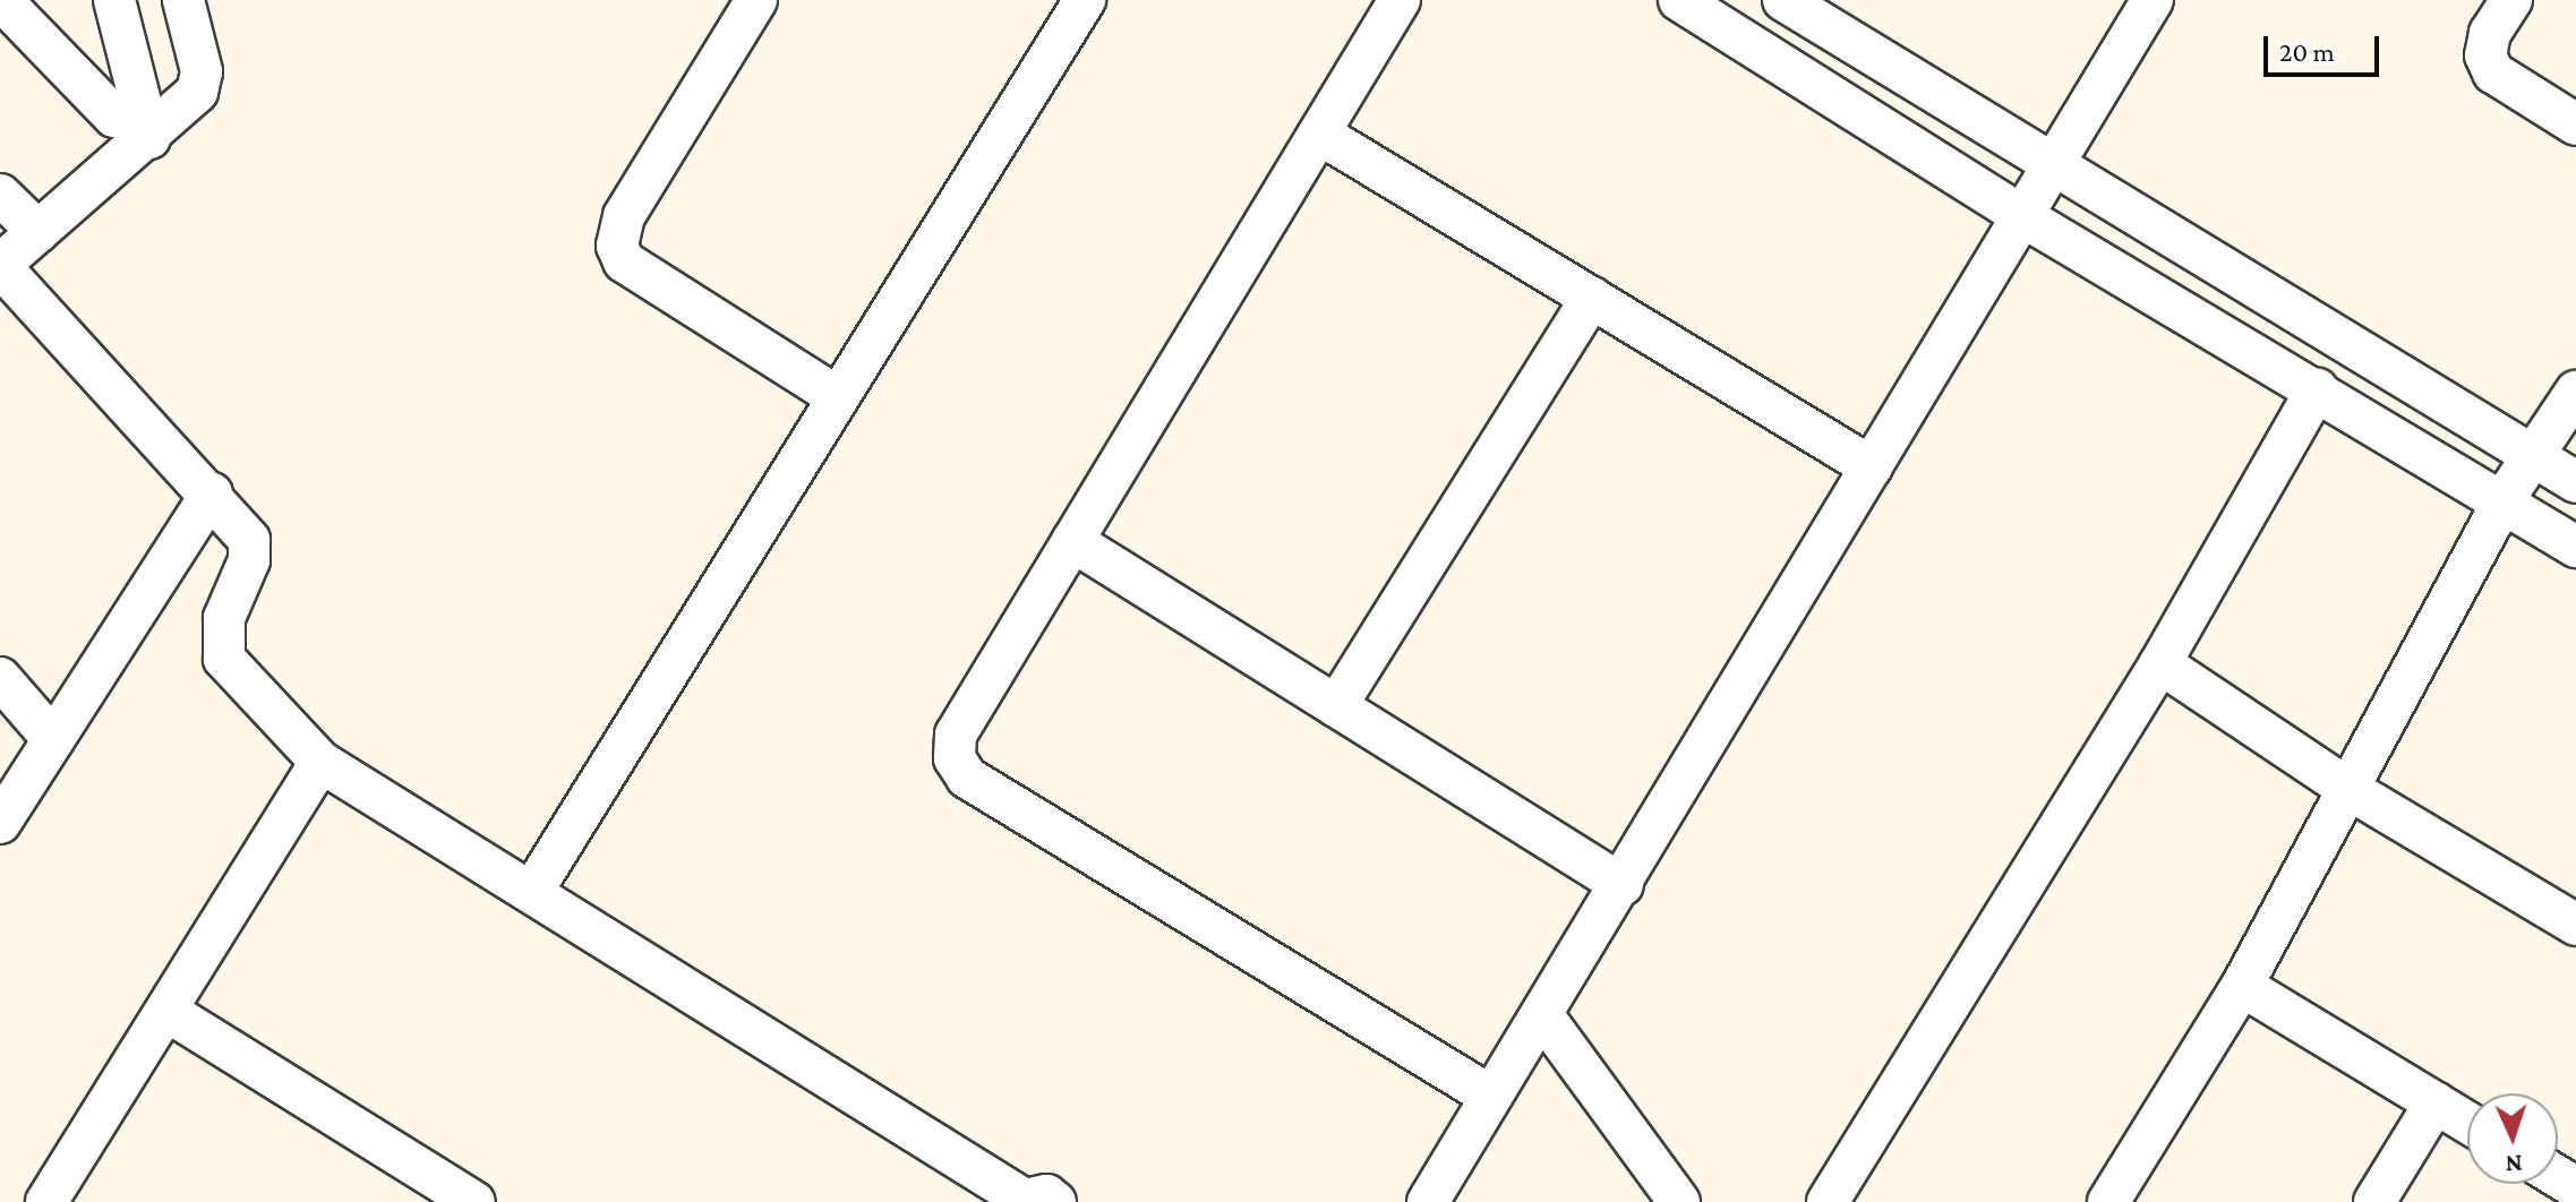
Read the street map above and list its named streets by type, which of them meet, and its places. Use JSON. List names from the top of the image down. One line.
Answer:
{"scale_bar":"20 m","north":"bottom"}
